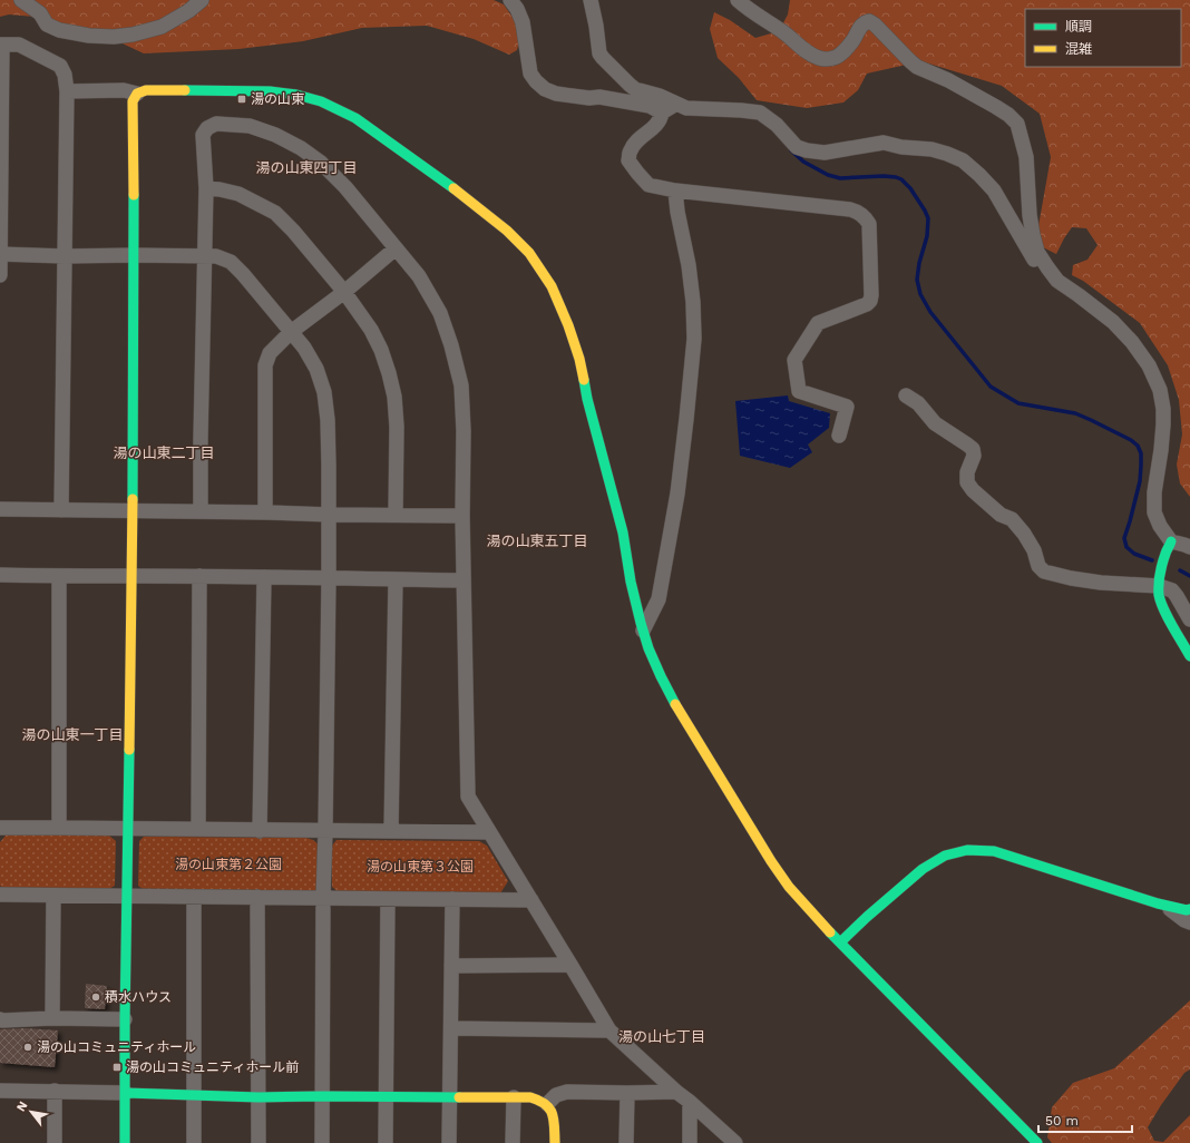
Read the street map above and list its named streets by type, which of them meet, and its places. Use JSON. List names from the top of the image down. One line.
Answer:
{"districts":["湯の山東四丁目","湯の山東二丁目","湯の山東五丁目","湯の山東一丁目","湯の山七丁目"],"parks":["湯の山東第２公園","湯の山東第３公園"],"places":{"transit":["湯の山東","湯の山コミュニティホール前"],"other":["積水ハウス","湯の山コミュニティホール"]},"legend":["順調","混雑"],"scale_bar":"50 m","north":"top left"}
